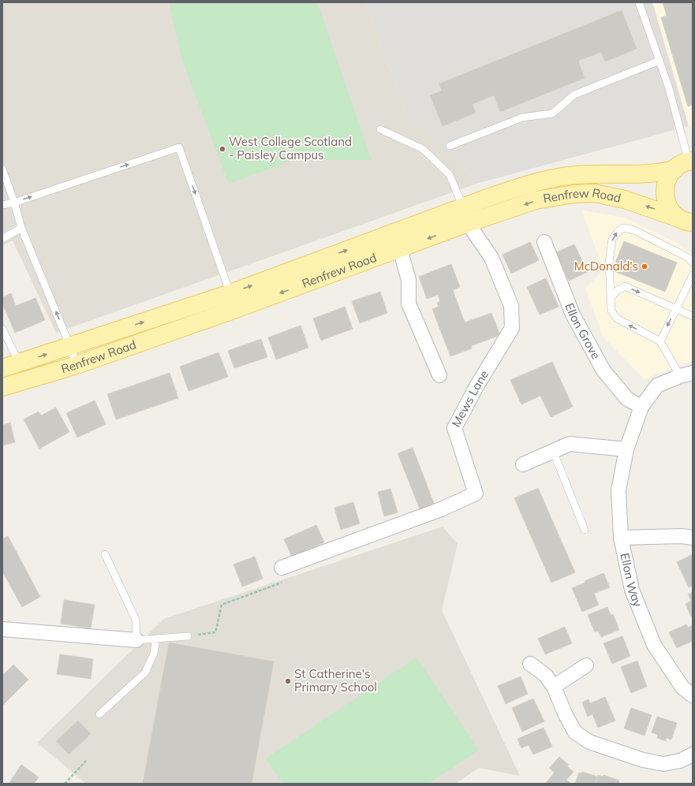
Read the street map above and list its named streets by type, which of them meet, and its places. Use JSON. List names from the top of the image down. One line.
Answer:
{"streets":{"main road":["Renfrew Road"],"street":["Ellon Grove","Mews Lane","Ellon Way"]},"crossings":[["Renfrew Road","Mews Lane"],["Ellon Grove","Ellon Way"]],"places":["West College Scotland - Paisley Campus","McDonald's","St Catherine's Primary School"]}
